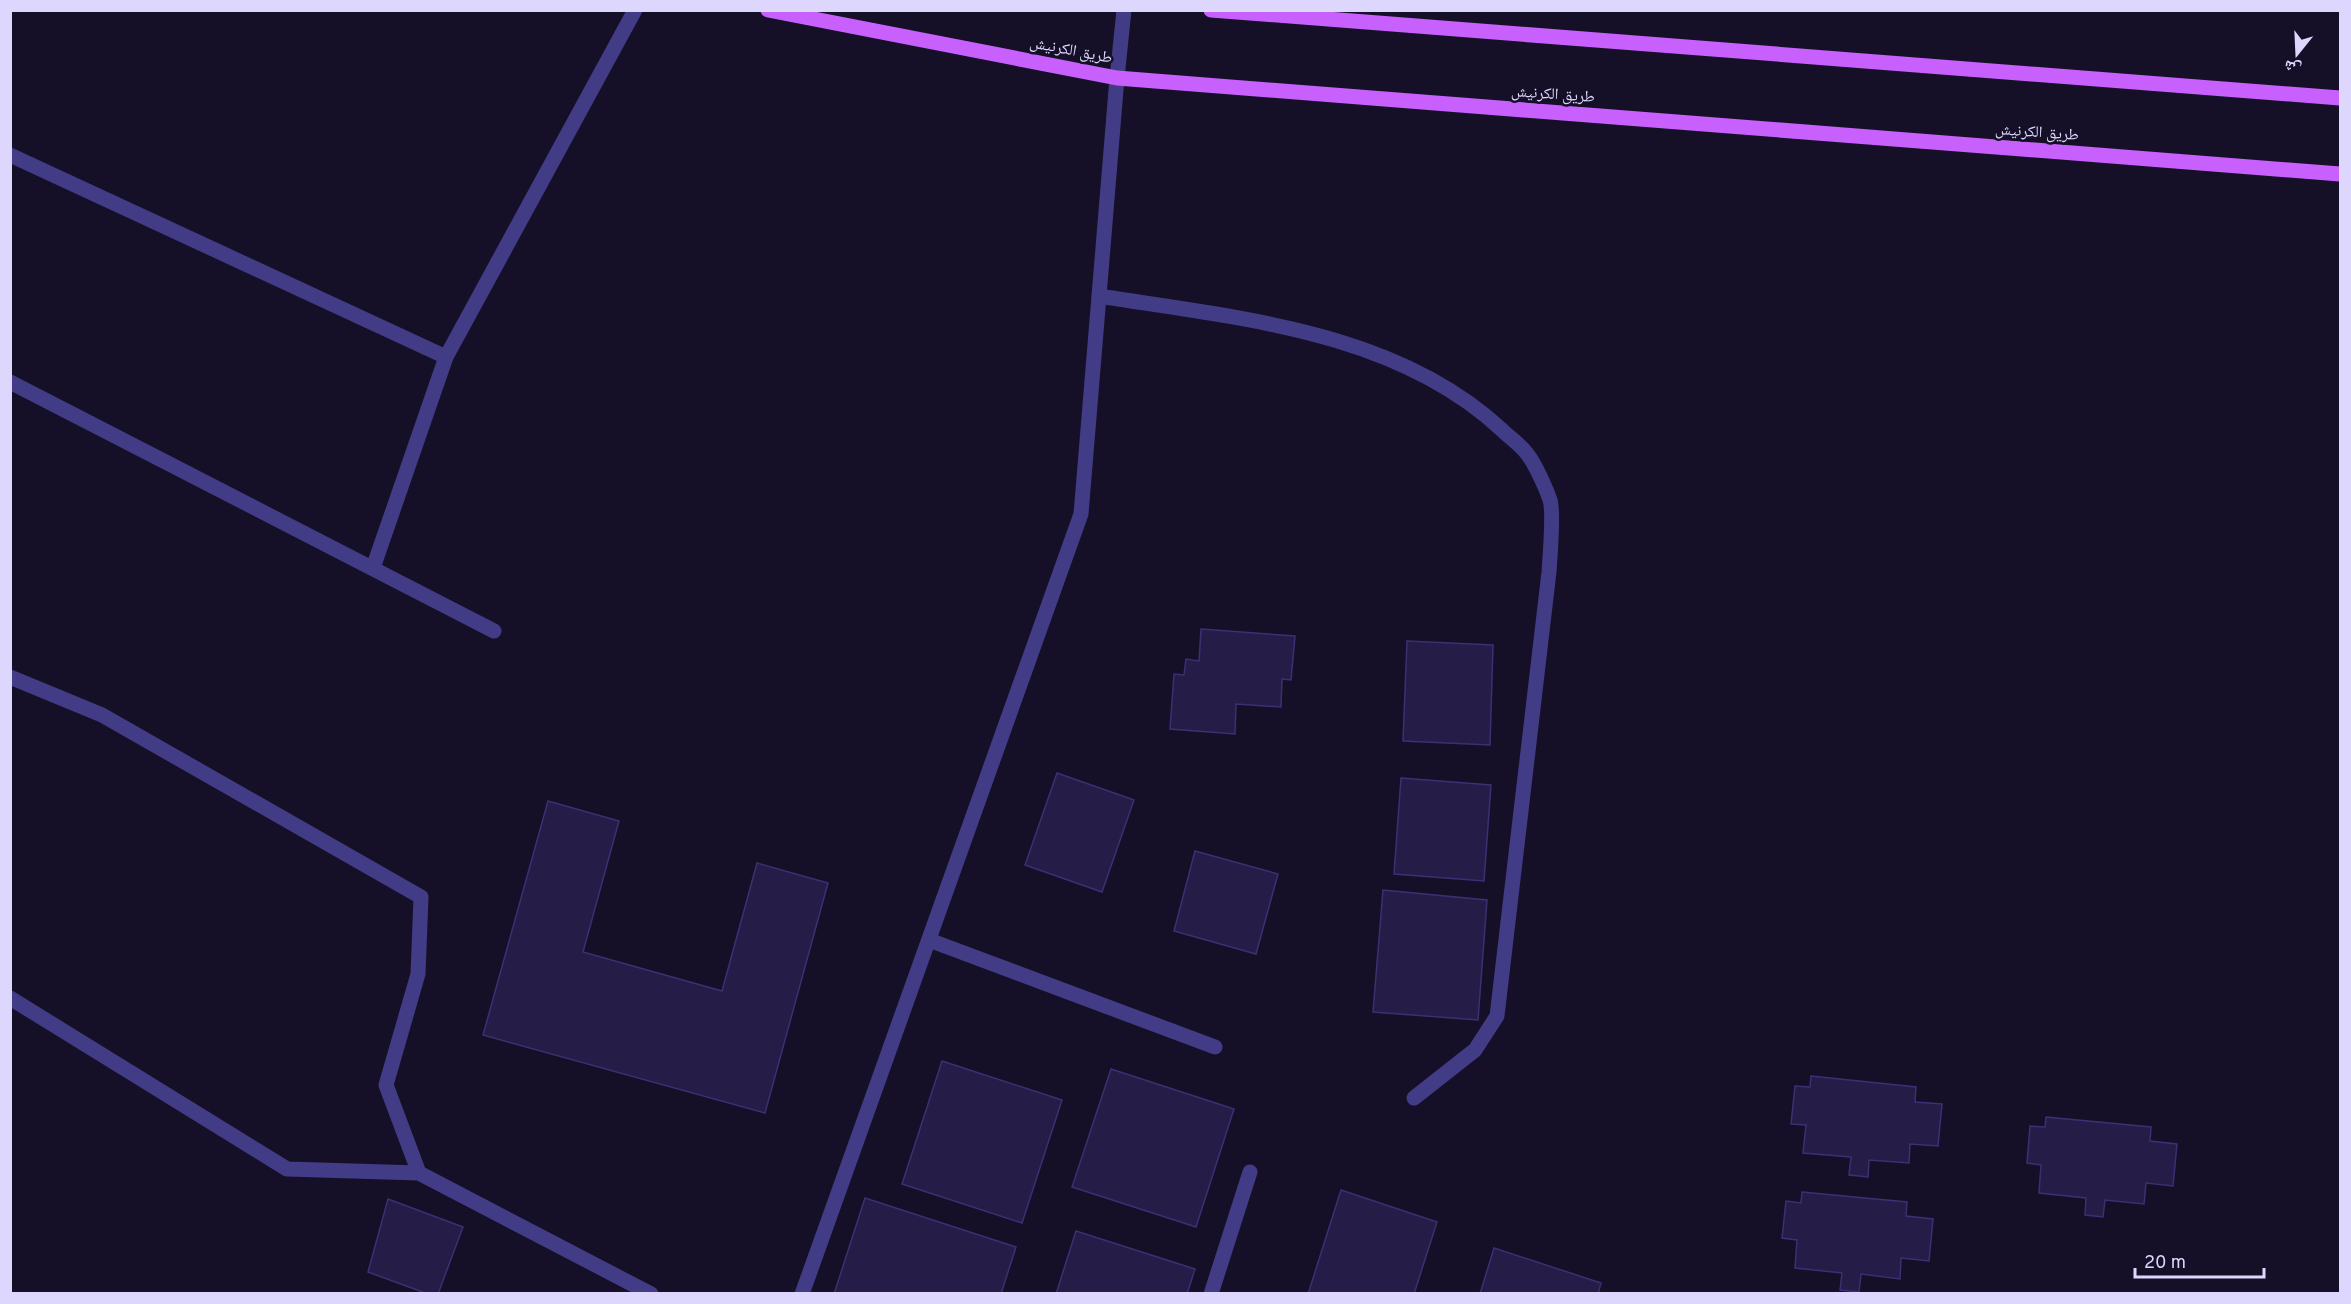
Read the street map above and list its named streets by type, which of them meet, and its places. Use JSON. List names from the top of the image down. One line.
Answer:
{"streets":{"main road":["طريق الكرنيش"]},"scale_bar":"20 m","north":"bottom"}
